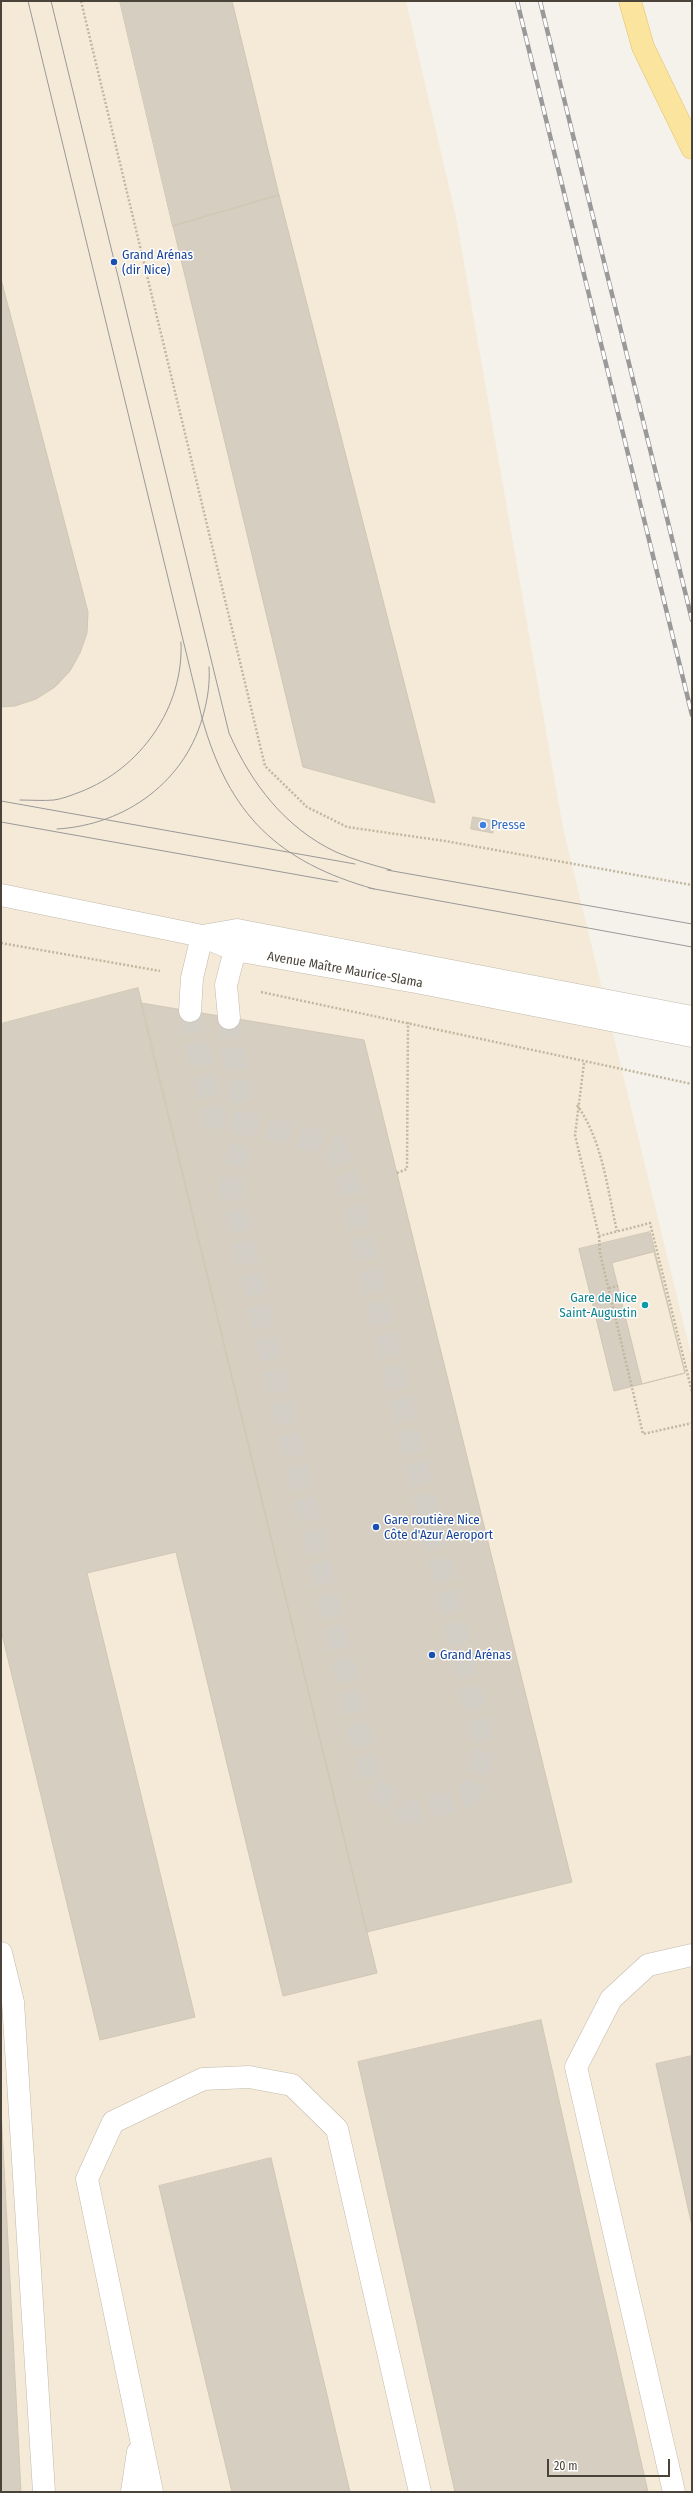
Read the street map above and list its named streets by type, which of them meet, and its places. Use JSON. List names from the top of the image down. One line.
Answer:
{"streets":{"street":["Avenue Maître Maurice-Slama"]},"places":["Grand Arénas (dir Nice)","Presse","Gare de Nice Saint-Augustin","Gare routière Nice Côte d'Azur Aeroport","Grand Arénas"],"scale_bar":"20 m"}
